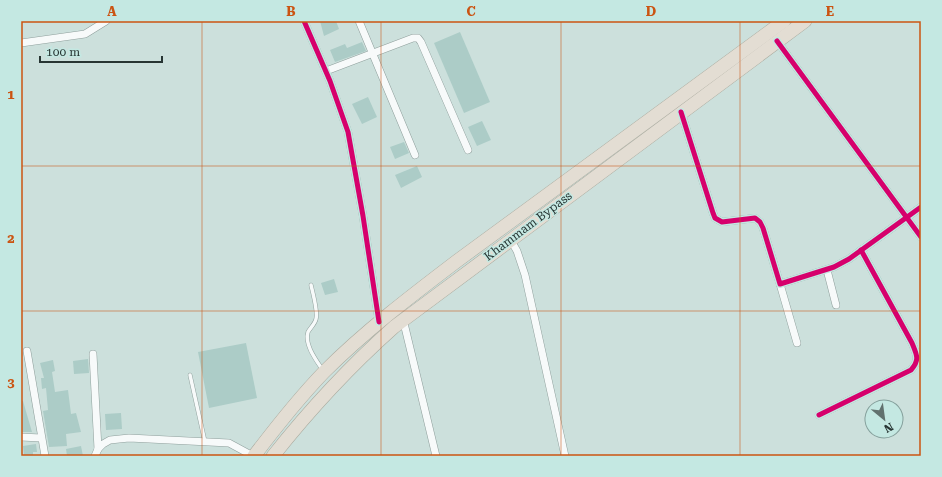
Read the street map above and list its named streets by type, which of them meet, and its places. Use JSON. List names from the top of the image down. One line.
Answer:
{"streets":{"highway":["Khammam Bypass"]},"scale_bar":"100 m","north":"bottom right","grid":{"columns":["A","B","C","D","E"],"rows":["1","2","3"]}}
